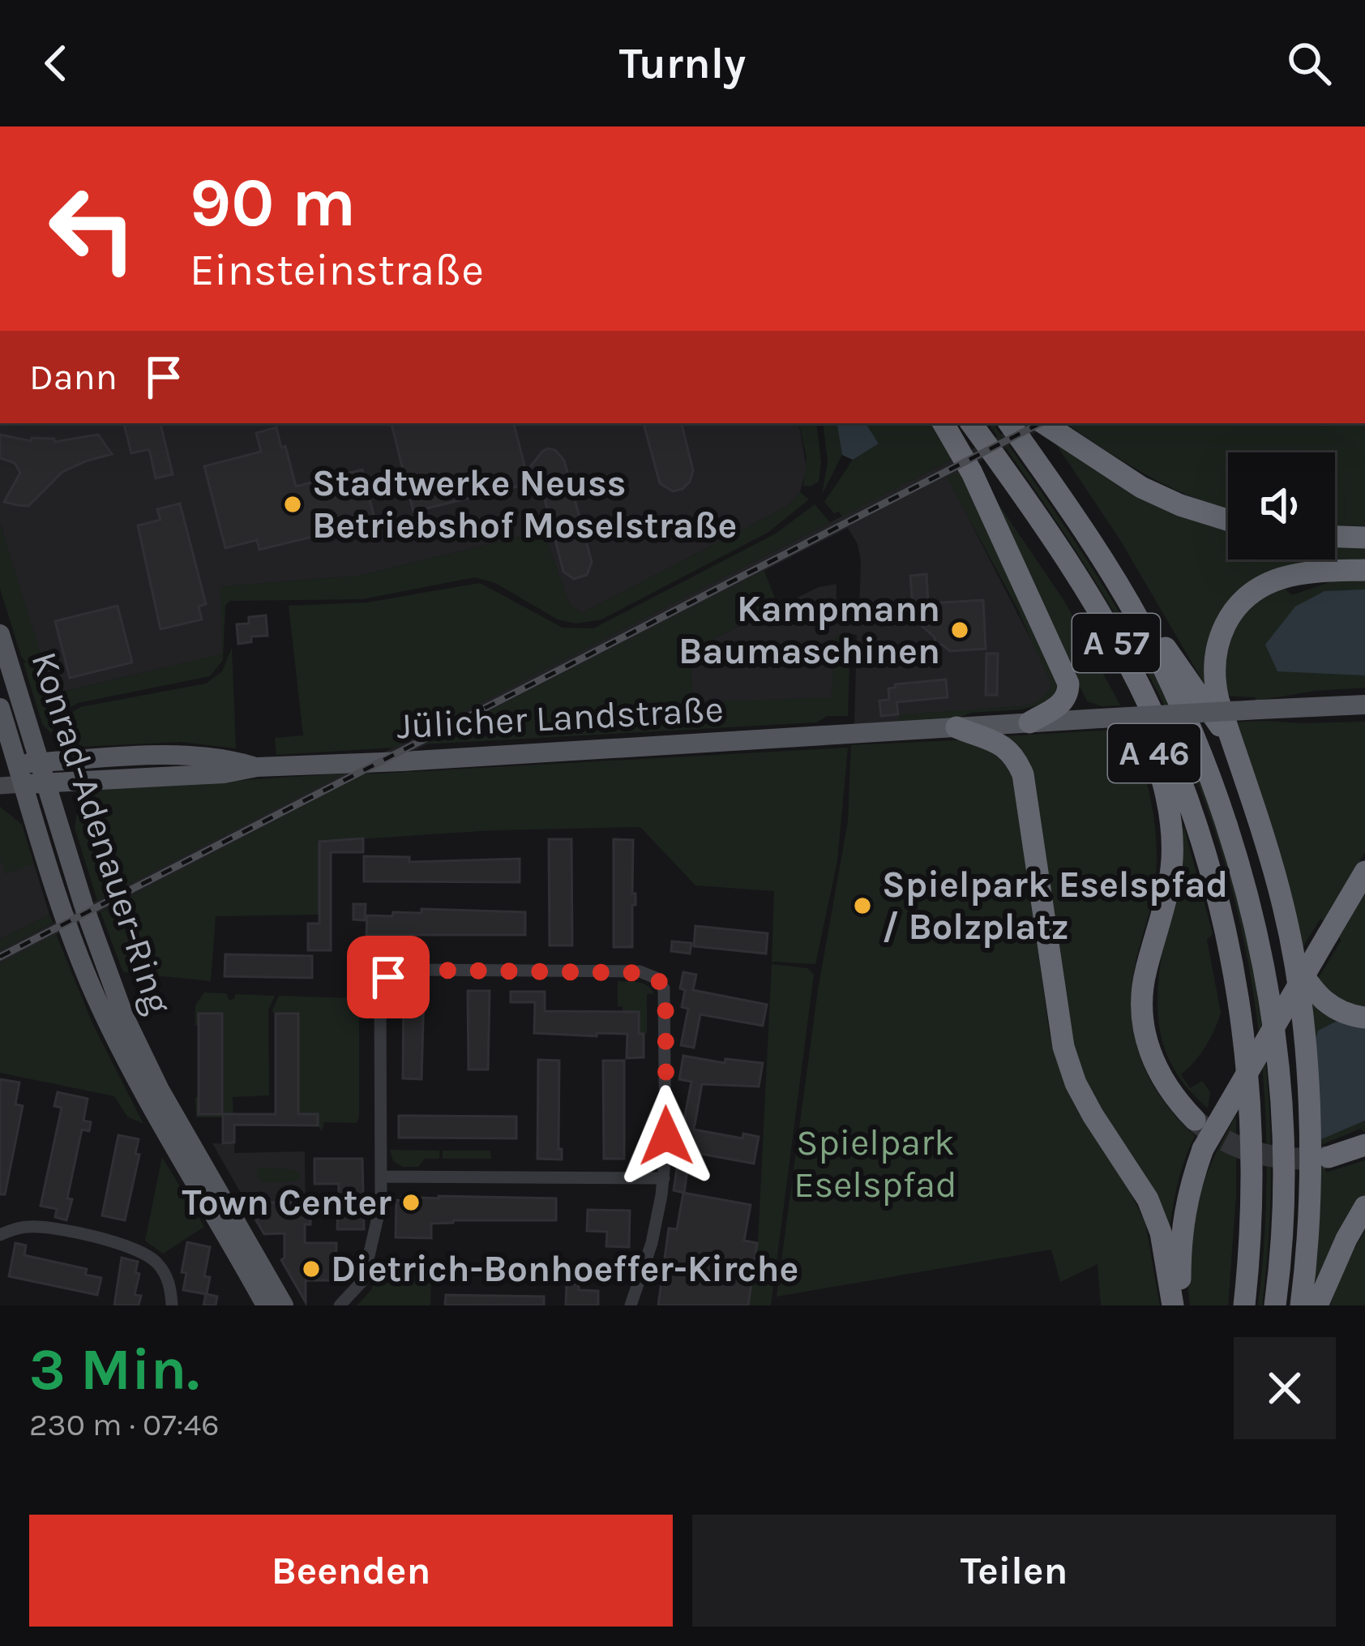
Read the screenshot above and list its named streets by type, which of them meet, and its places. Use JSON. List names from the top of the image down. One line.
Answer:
{"streets":{"highway":["A 57","A 46"],"main road":["Jülicher Landstraße","Konrad-Adenauer-Ring"]},"crossings":[["Jülicher Landstraße","Konrad-Adenauer-Ring"]],"parks":["Spielpark Eselspfad"],"places":["Stadtwerke Neuss Betriebshof Moselstraße","Kampmann Baumaschinen","Spielpark Eselspfad / Bolzplatz","Town Center","Dietrich-Bonhoeffer-Kirche"],"page":{"header":"Turnly","turn":["90 m","Einsteinstraße"],"then":"Dann","heading":["3 Min.","230 m · 07:46"],"buttons":["Beenden","Teilen"]}}
